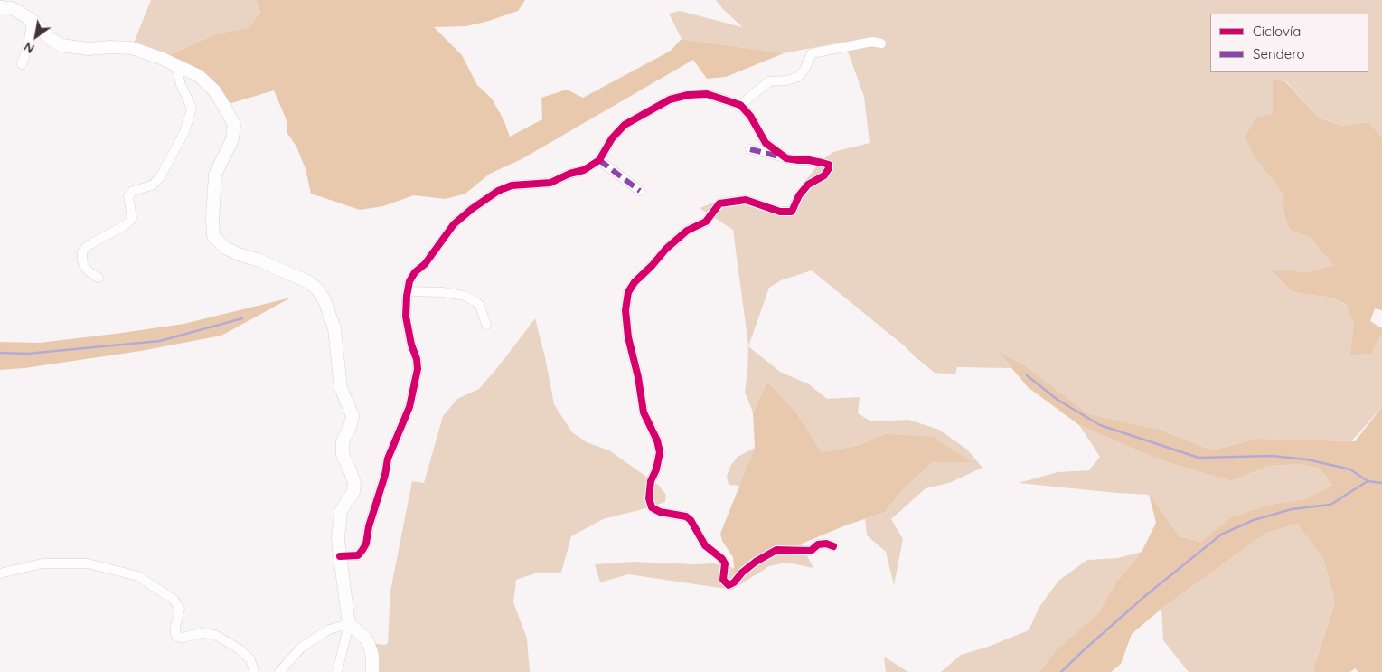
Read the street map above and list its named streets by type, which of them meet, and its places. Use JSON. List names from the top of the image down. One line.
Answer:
{"legend":["Ciclovía","Sendero"],"north":"bottom left"}
